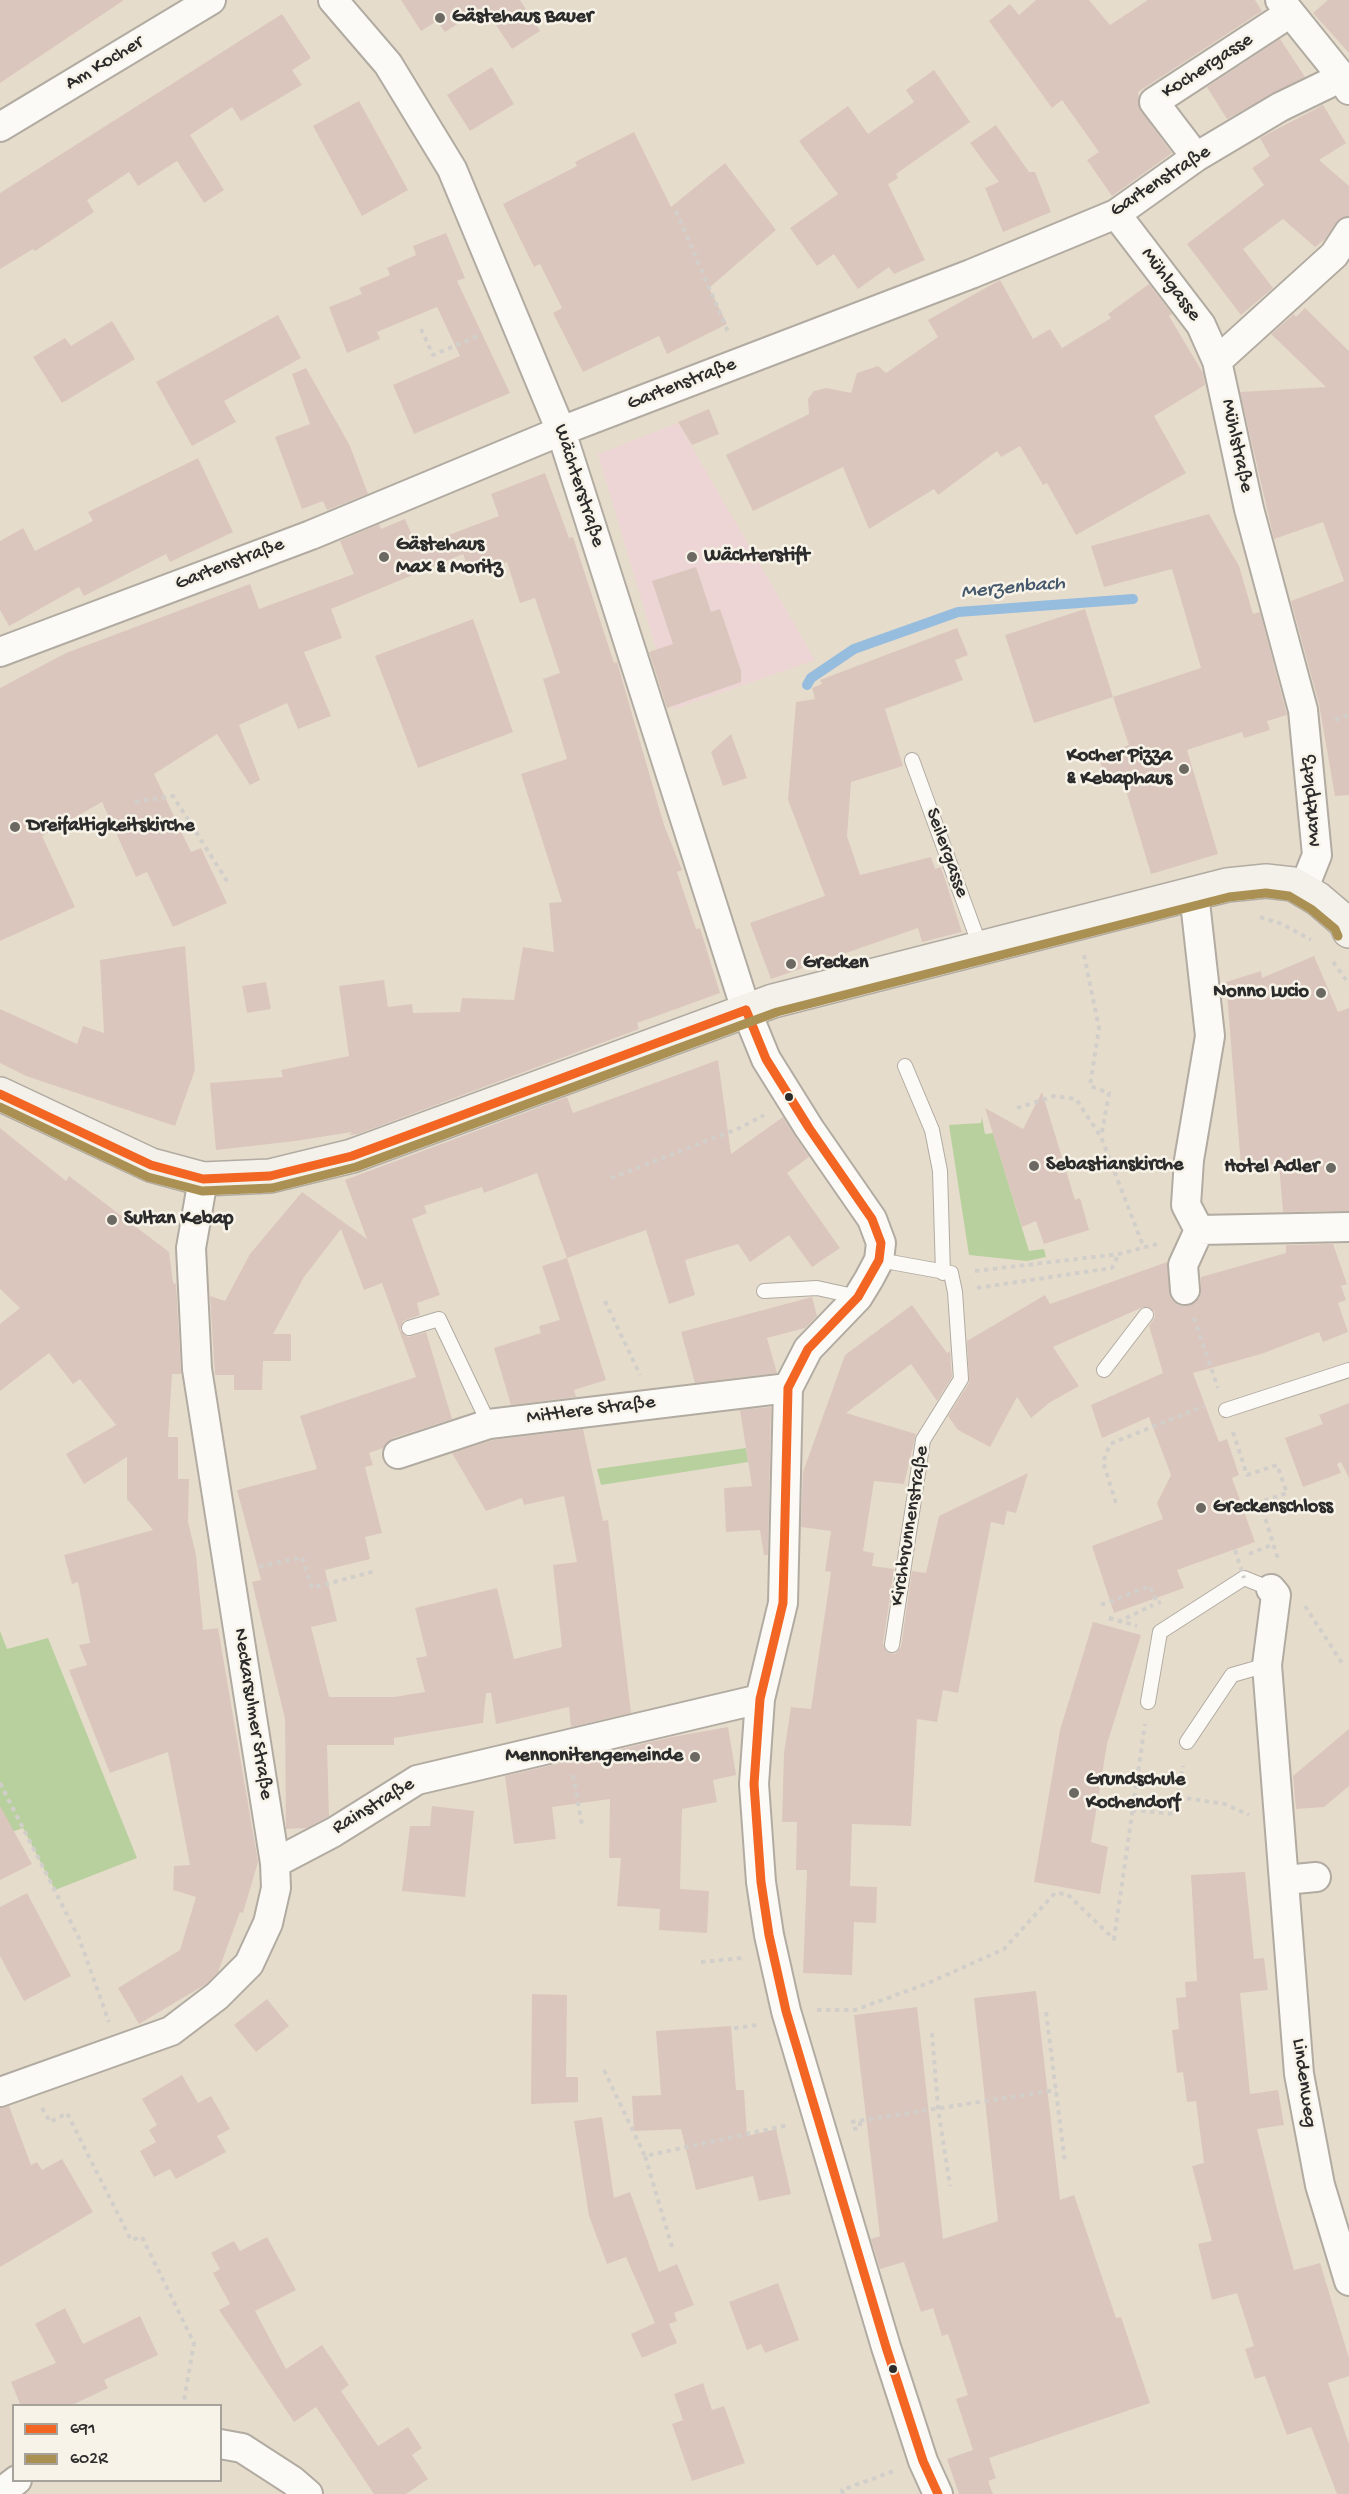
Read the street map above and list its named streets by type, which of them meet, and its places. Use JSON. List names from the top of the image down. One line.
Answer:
{"streets":{"street":["Am Kocher","Kochergasse","Gartenstraße","Mühlgasse","Mühlstraße","Wächterstraße","Marktplatz","Mittlere Straße","Neckarsulmer Straße","Rainstraße","Lindenweg"],"lane":["Seilergasse","Kirchbrunnenstraße"]},"crossings":[["Kochergasse","Gartenstraße"],["Gartenstraße","Mühlgasse"],["Gartenstraße","Wächterstraße"],["Mühlgasse","Mühlstraße"],["Mühlstraße","Marktplatz"],["Neckarsulmer Straße","Rainstraße"]],"water":["Merzenbach"],"places":["Gästehaus Bauer","Gästehaus Max & Moritz","Wächterstift","Kocher Pizza & Kebaphaus","Dreifaltigkeitskirche","Grecken","Nonno Lucio","Sebastianskirche","Hotel Adler","Sultan Kebap","Greckenschloss","Mennonitengemeinde","Grundschule Kochendorf"],"lines":["transit line 602R","transit line 691"],"legend":["691","602R"]}
